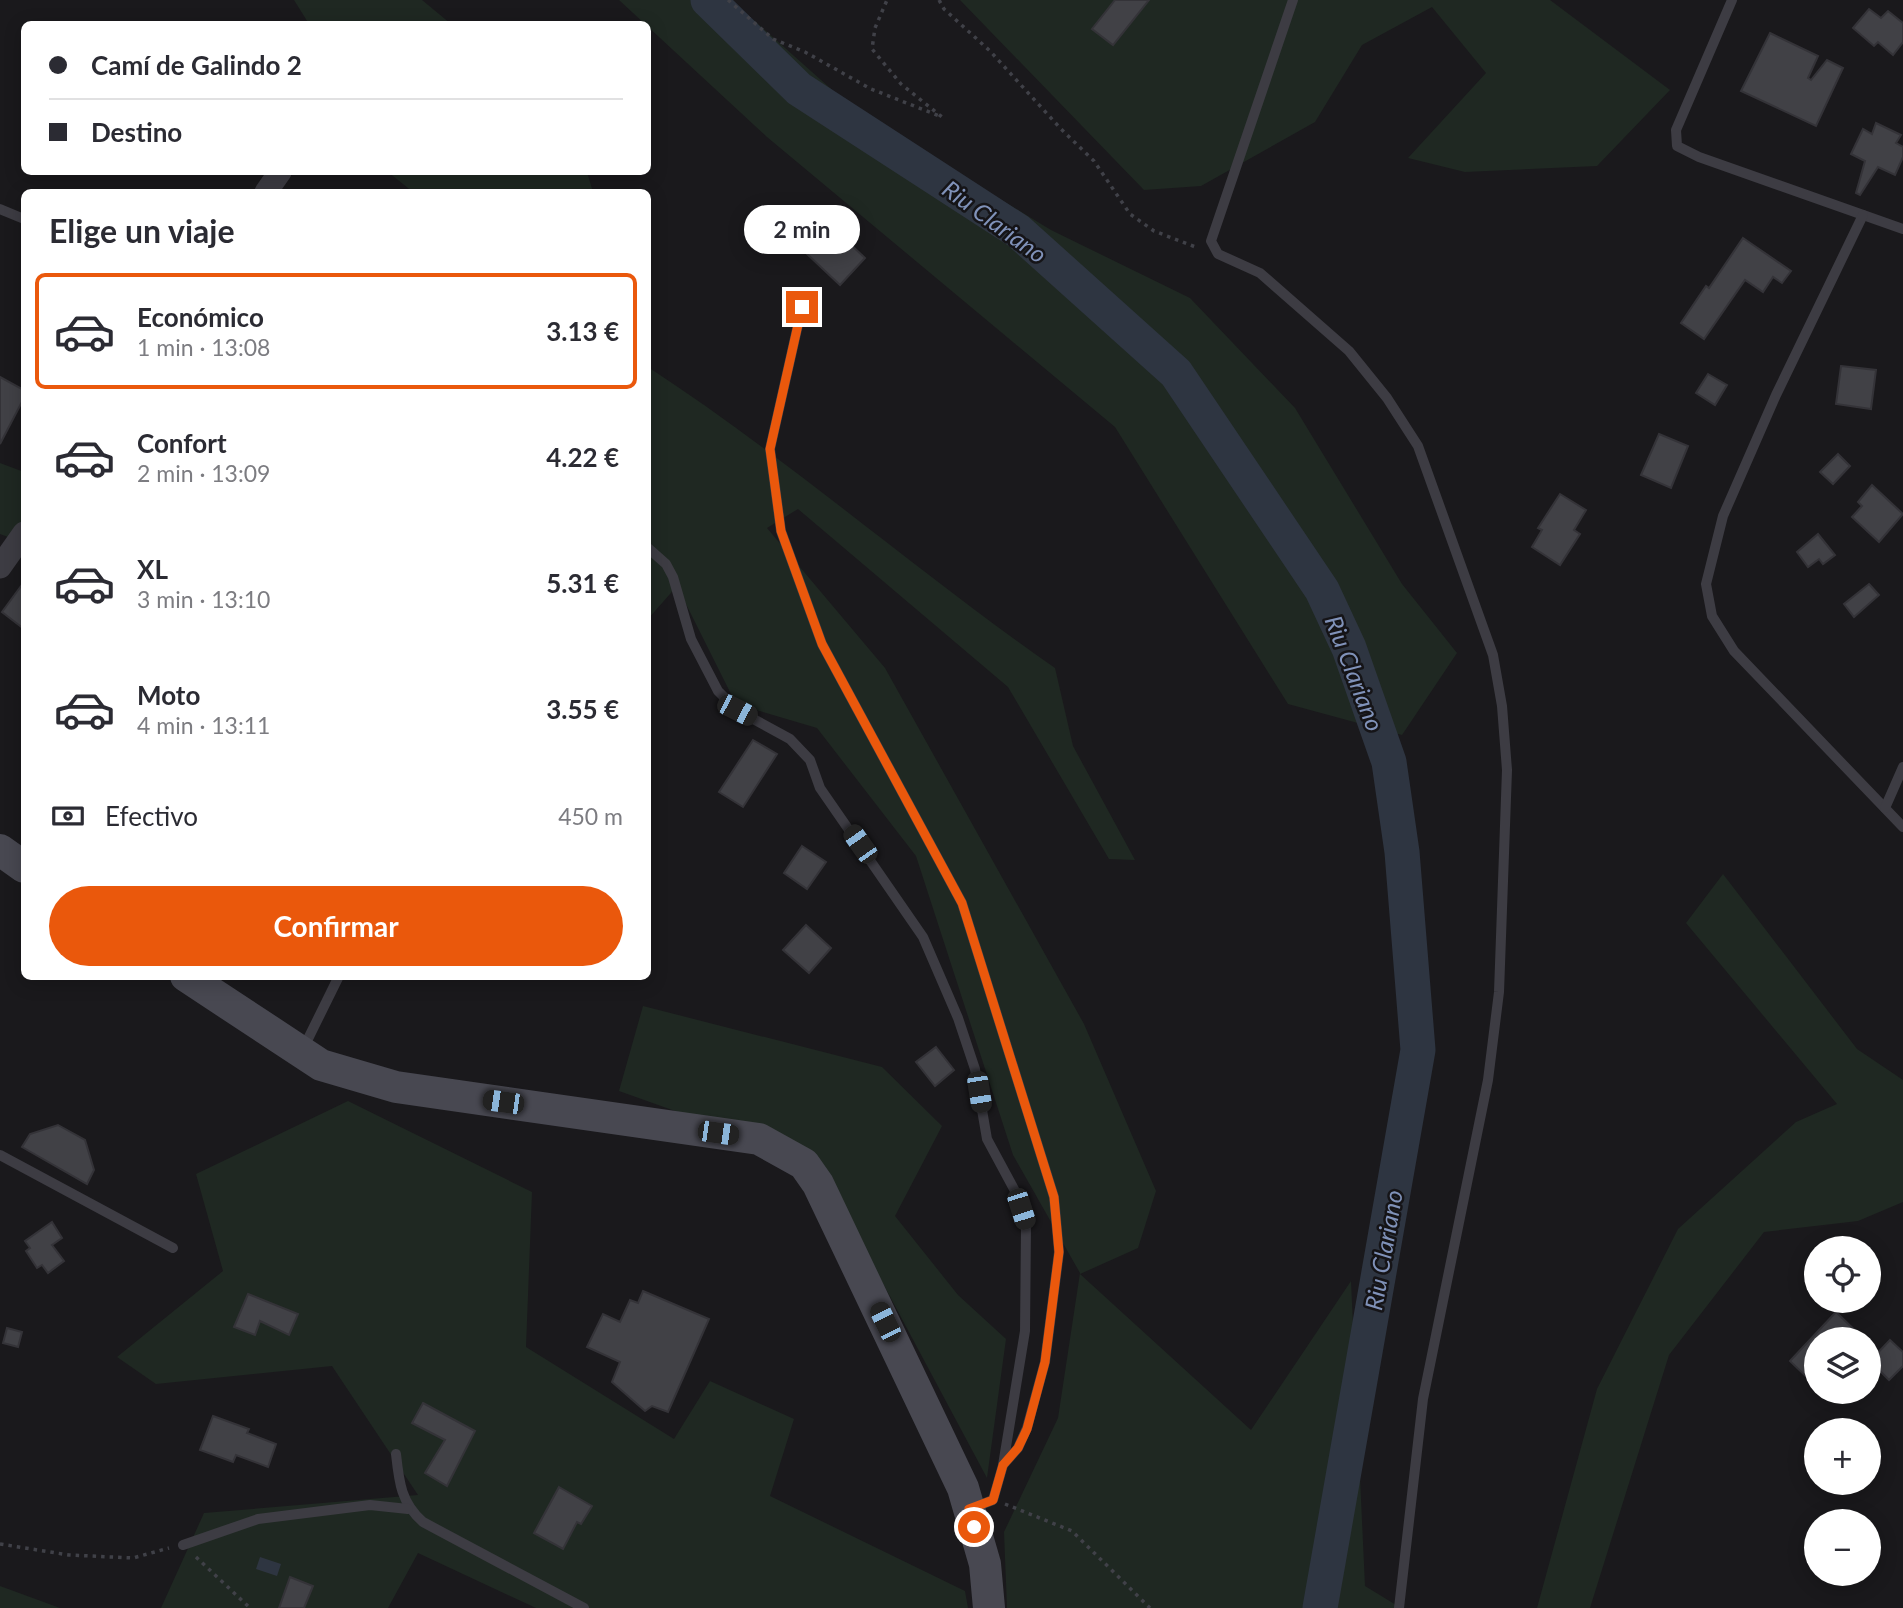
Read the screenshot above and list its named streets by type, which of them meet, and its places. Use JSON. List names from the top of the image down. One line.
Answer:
{"water":["Riu Clariano"],"page":{"banner":["Camí de Galindo 2","Destino"],"heading":"Elige un viaje","bubble":"2 min","list":[{"name":"Económico","note":"1 min · 13:08","value":"3.13 €"},{"name":"Confort","note":"2 min · 13:09","value":"4.22 €"},{"name":"XL","note":"3 min · 13:10","value":"5.31 €"},{"name":"Moto","note":"4 min · 13:11","value":"3.55 €"}],"pay":["Efectivo","450 m"],"buttons":"Confirmar","map_buttons":["+","−"]}}
